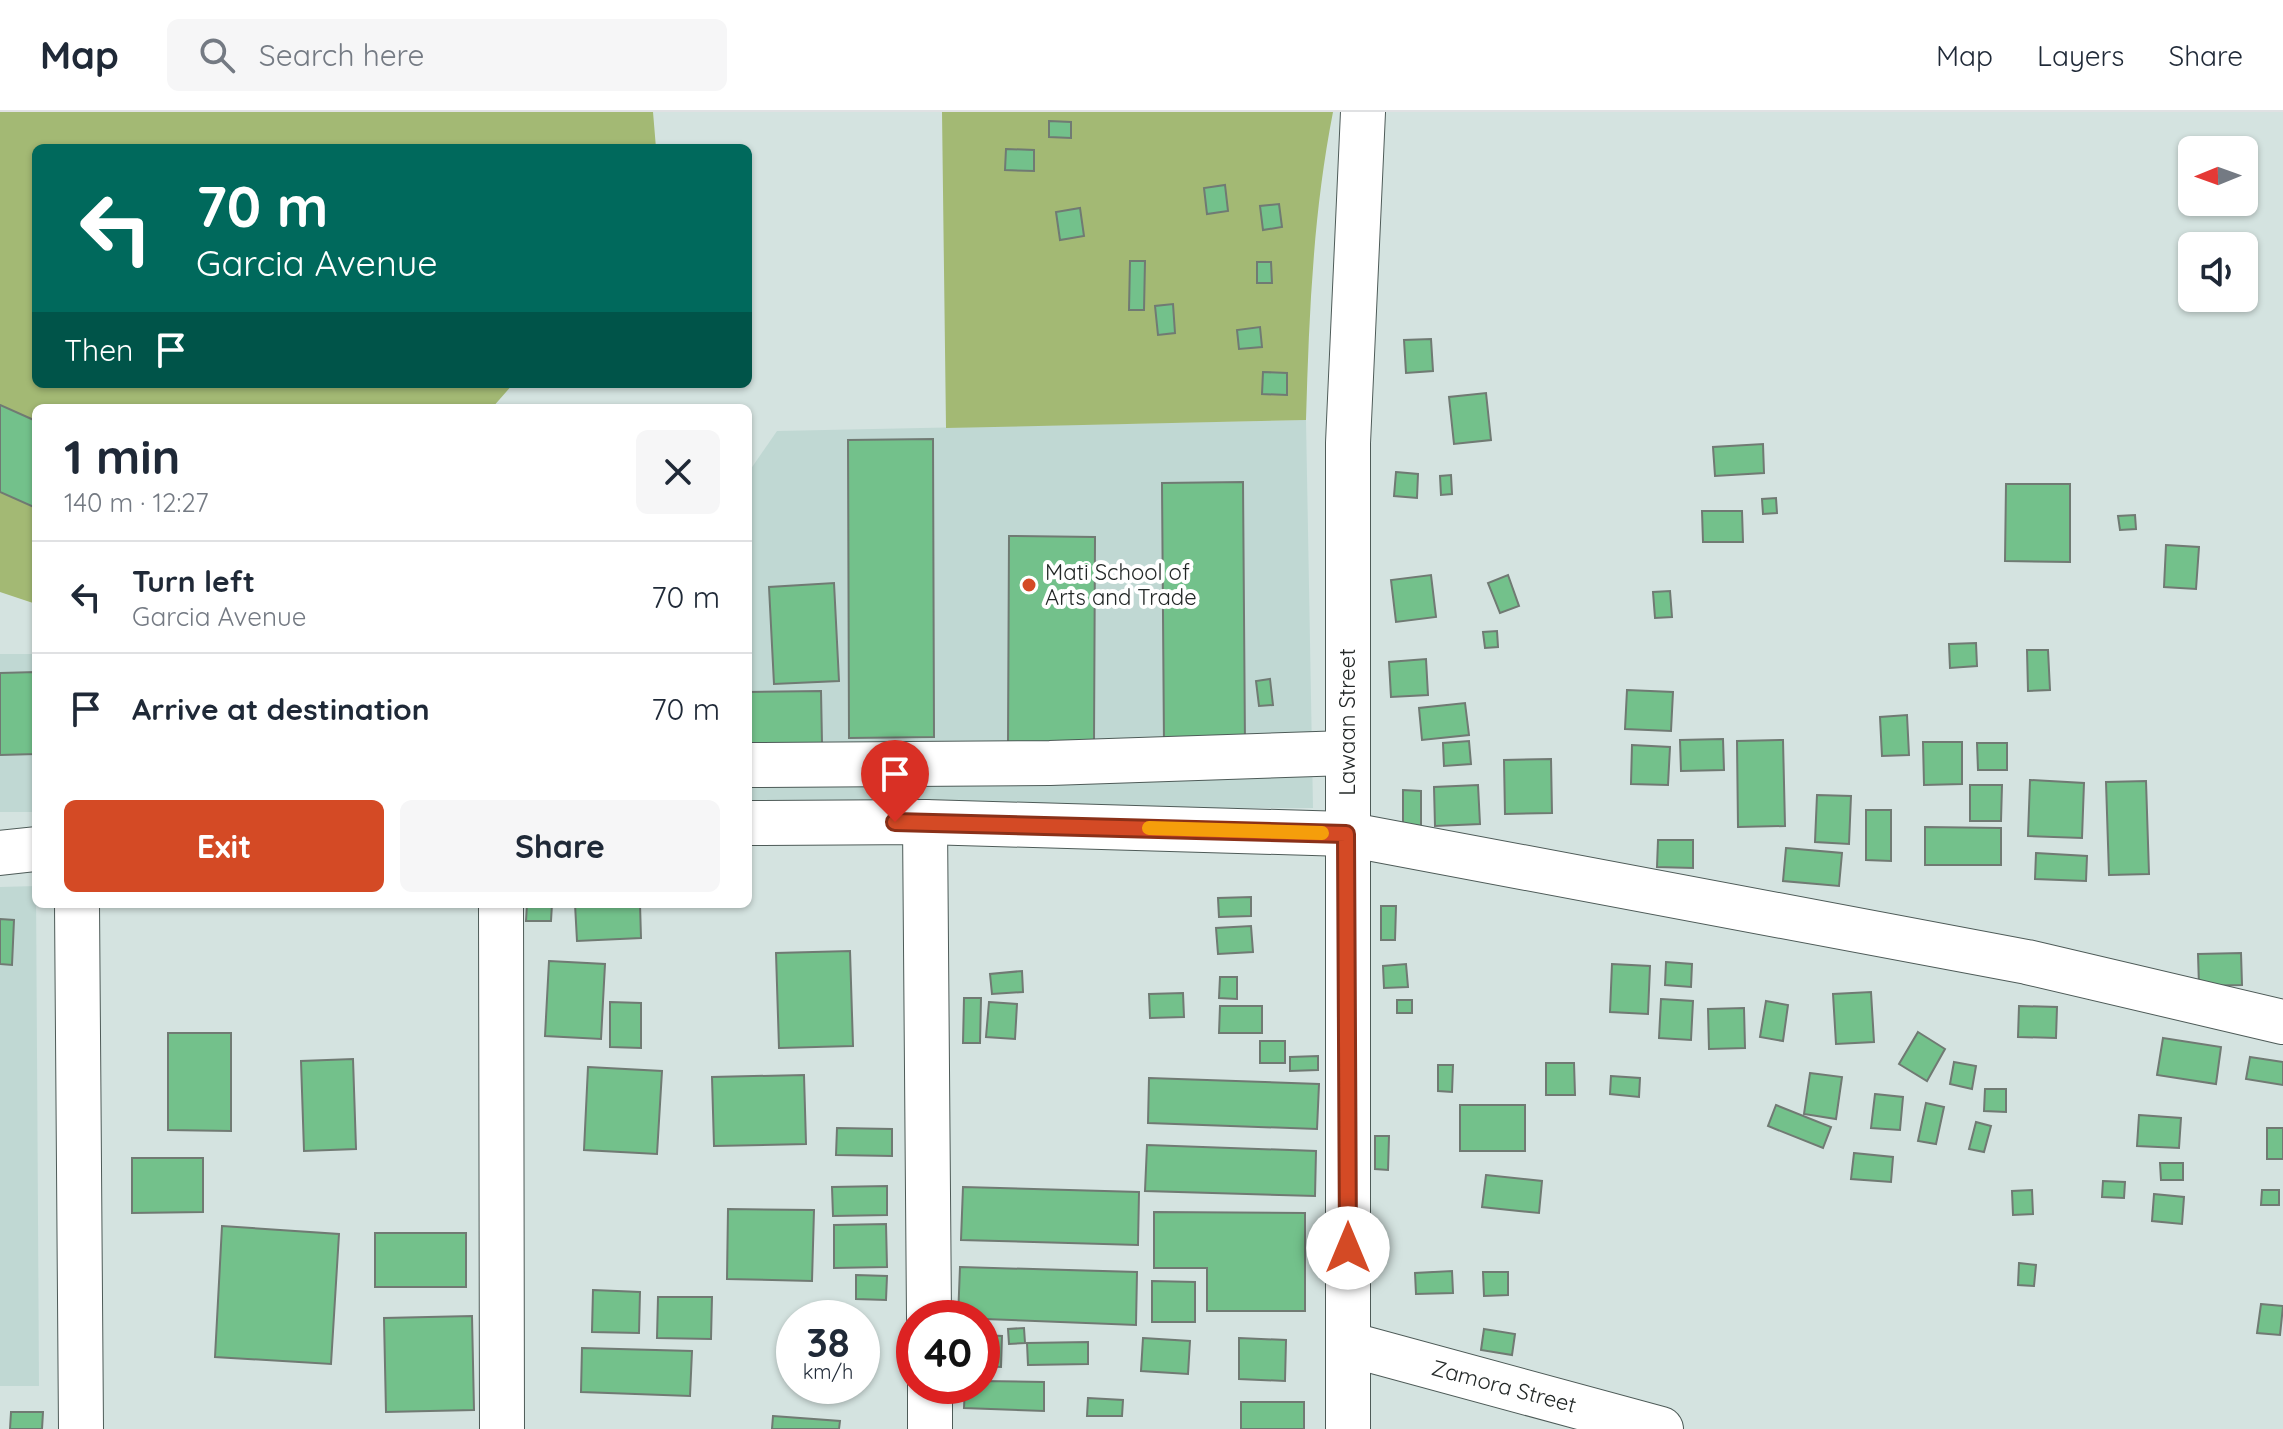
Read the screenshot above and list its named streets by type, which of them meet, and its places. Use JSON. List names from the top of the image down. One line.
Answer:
{"streets":{"street":["Lawaan Street","Zamora Street"]},"crossings":[["Lawaan Street","Zamora Street"]],"places":["Mati School of Arts and Trade"],"north":"left","page":{"header":"Map","search":"Search here","nav":["Map","Layers","Share"],"turn":["70 m","Garcia Avenue"],"then":"Then","heading":["1 min","140 m · 12:27"],"list":[{"name":"Turn left","note":"Garcia Avenue","value":"70 m"},{"name":"Arrive at destination","value":"70 m"}],"buttons":["Exit","Share"],"speed":"38 km/h","limit":"40"}}
